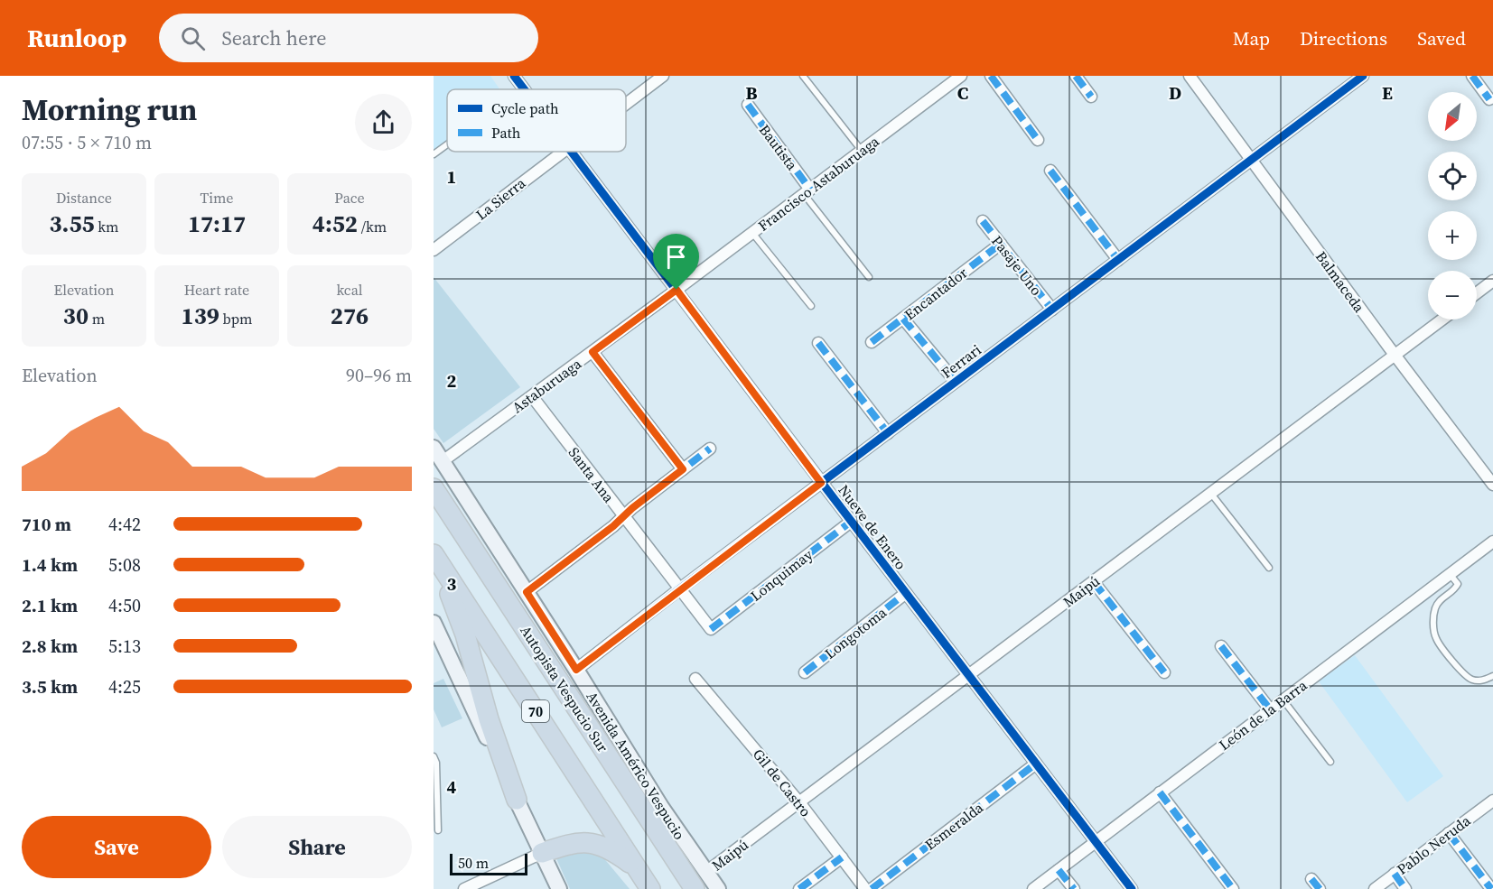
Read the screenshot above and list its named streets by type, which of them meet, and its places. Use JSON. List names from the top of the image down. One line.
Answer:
{"streets":{"highway":["Autopista Vespucio Sur","70"],"main road":["Avenida Américo Vespucio"],"street":["Bautista","Francisco Astaburuaga","La Sierra","Pasaje Uno","Balmaceda","Encantador","Ferrari","Astaburuaga","Santa Ana","Nueve de Enero","Lonquimay","Maipú","Longotoma","León de la Barra","Gil de Castro","Esmeralda","Pablo Neruda"]},"crossings":[["Bautista","Francisco Astaburuaga"],["Francisco Astaburuaga","Astaburuaga"],["Francisco Astaburuaga","Nueve de Enero"],["Pasaje Uno","Encantador"],["Pasaje Uno","Ferrari"],["Balmaceda","Ferrari"],["Balmaceda","Maipú"],["Ferrari","Santa Ana"],["Ferrari","Nueve de Enero"],["Ferrari","Avenida Américo Vespucio"],["Astaburuaga","Santa Ana"],["Astaburuaga","Nueve de Enero"],["Astaburuaga","Avenida Américo Vespucio"],["Santa Ana","Lonquimay"],["Nueve de Enero","Lonquimay"],["Nueve de Enero","Maipú"],["Nueve de Enero","Longotoma"],["Nueve de Enero","León de la Barra"],["Nueve de Enero","Esmeralda"],["Maipú","Avenida Américo Vespucio"],["Maipú","Gil de Castro"]],"legend":["Cycle path","Path"],"scale_bar":"50 m","north":"bottom left","page":{"header":"Runloop","search":"Search here","nav":["Map","Directions","Saved"],"heading":["Morning run","07:55 · 5 × 710 m"],"map_buttons":["+","−"],"stats":[["Distance","3.55 km"],["Time","17:17"],["Pace","4:52 /km"],["Elevation","30 m"],["Heart rate","139 bpm"],["kcal","276"]],"chart":["Elevation","90–96 m"],"list":[{"name":"710 m","note":"4:42"},{"name":"1.4 km","note":"5:08"},{"name":"2.1 km","note":"4:50"},{"name":"2.8 km","note":"5:13"},{"name":"3.5 km","note":"4:25"}],"buttons":["Save","Share"],"scale":"50 m"},"grid":{"columns":["B","C","D","E"],"rows":["1","2","3","4"]}}
